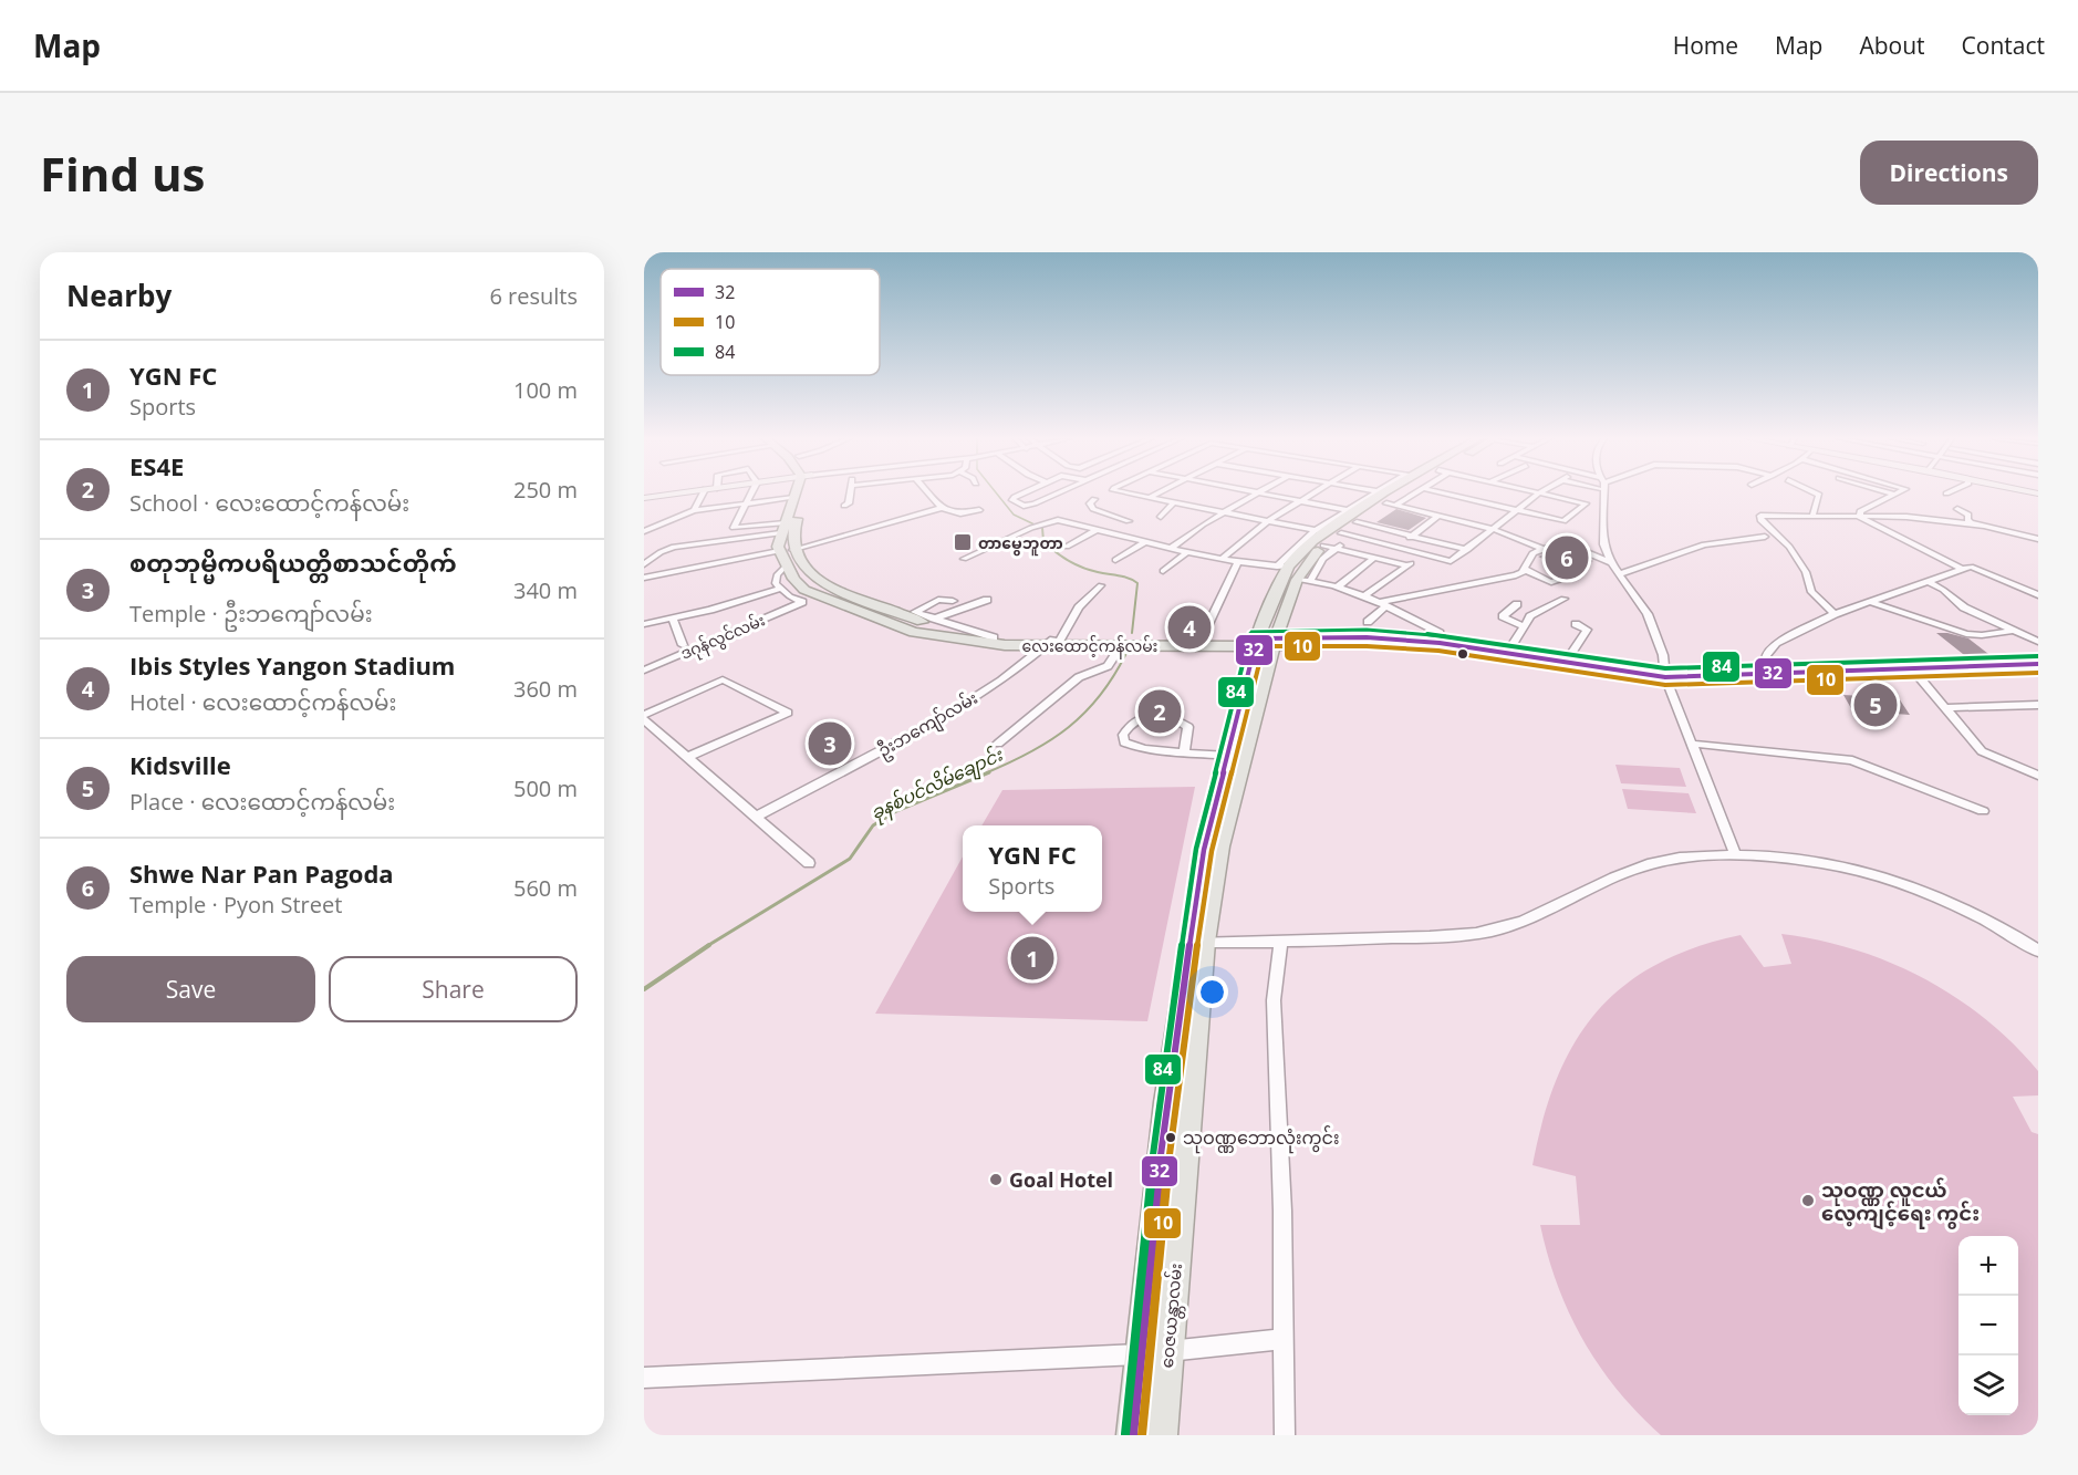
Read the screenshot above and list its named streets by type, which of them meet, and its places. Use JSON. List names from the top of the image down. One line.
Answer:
{"streets":{"main road":["လေးထောင့်ကန်လမ်း","ဝေဇယန္တာလမ်း"],"street":["ဒဂုန်လွင်လမ်း","ဦးဘကျော်လမ်း"]},"crossings":[["ဒဂုန်လွင်လမ်း","လေးထောင့်ကန်လမ်း"],["လေးထောင့်ကန်လမ်း","ဦးဘကျော်လမ်း"],["လေးထောင့်ကန်လမ်း","ဝေဇယန္တာလမ်း"]],"water":["ခုနစ်ပင်လိမ်ချောင်း"],"places":{"transit":["တာမွေဘူတာ"],"other":["သုဝဏ္ဏဘောလုံးကွင်း","Goal Hotel","သုဝဏ္ဏ လူငယ် လေ့ကျင့်ရေး ကွင်း"]},"lines":["transit line 84","transit line 32","transit line 10"],"legend":["32","10","84"],"page":{"header":"Map","nav":["Home","Map","About","Contact"],"buttons":["Directions",["Save","Share"]],"title":"Find us","heading":["Nearby","6 results"],"list":[{"mark":"1","name":"YGN FC","note":"Sports","value":"100 m"},{"mark":"2","name":"ES4E","note":"School · လေးထောင့်ကန်လမ်း","value":"250 m"},{"mark":"3","name":"စတုဘုမ္မိကပရိယတ္တိစာသင်တိုက်","note":"Temple · ဦးဘကျော်လမ်း","value":"340 m"},{"mark":"4","name":"Ibis Styles Yangon Stadium","note":"Hotel · လေးထောင့်ကန်လမ်း","value":"360 m"},{"mark":"5","name":"Kidsville","note":"Place · လေးထောင့်ကန်လမ်း","value":"500 m"},{"mark":"6","name":"Shwe Nar Pan Pagoda","note":"Temple · Pyon Street","value":"560 m"}],"pins":["6","4","5","2","3","1"],"popup":["YGN FC","Sports"],"map_buttons":["+","−"]}}
